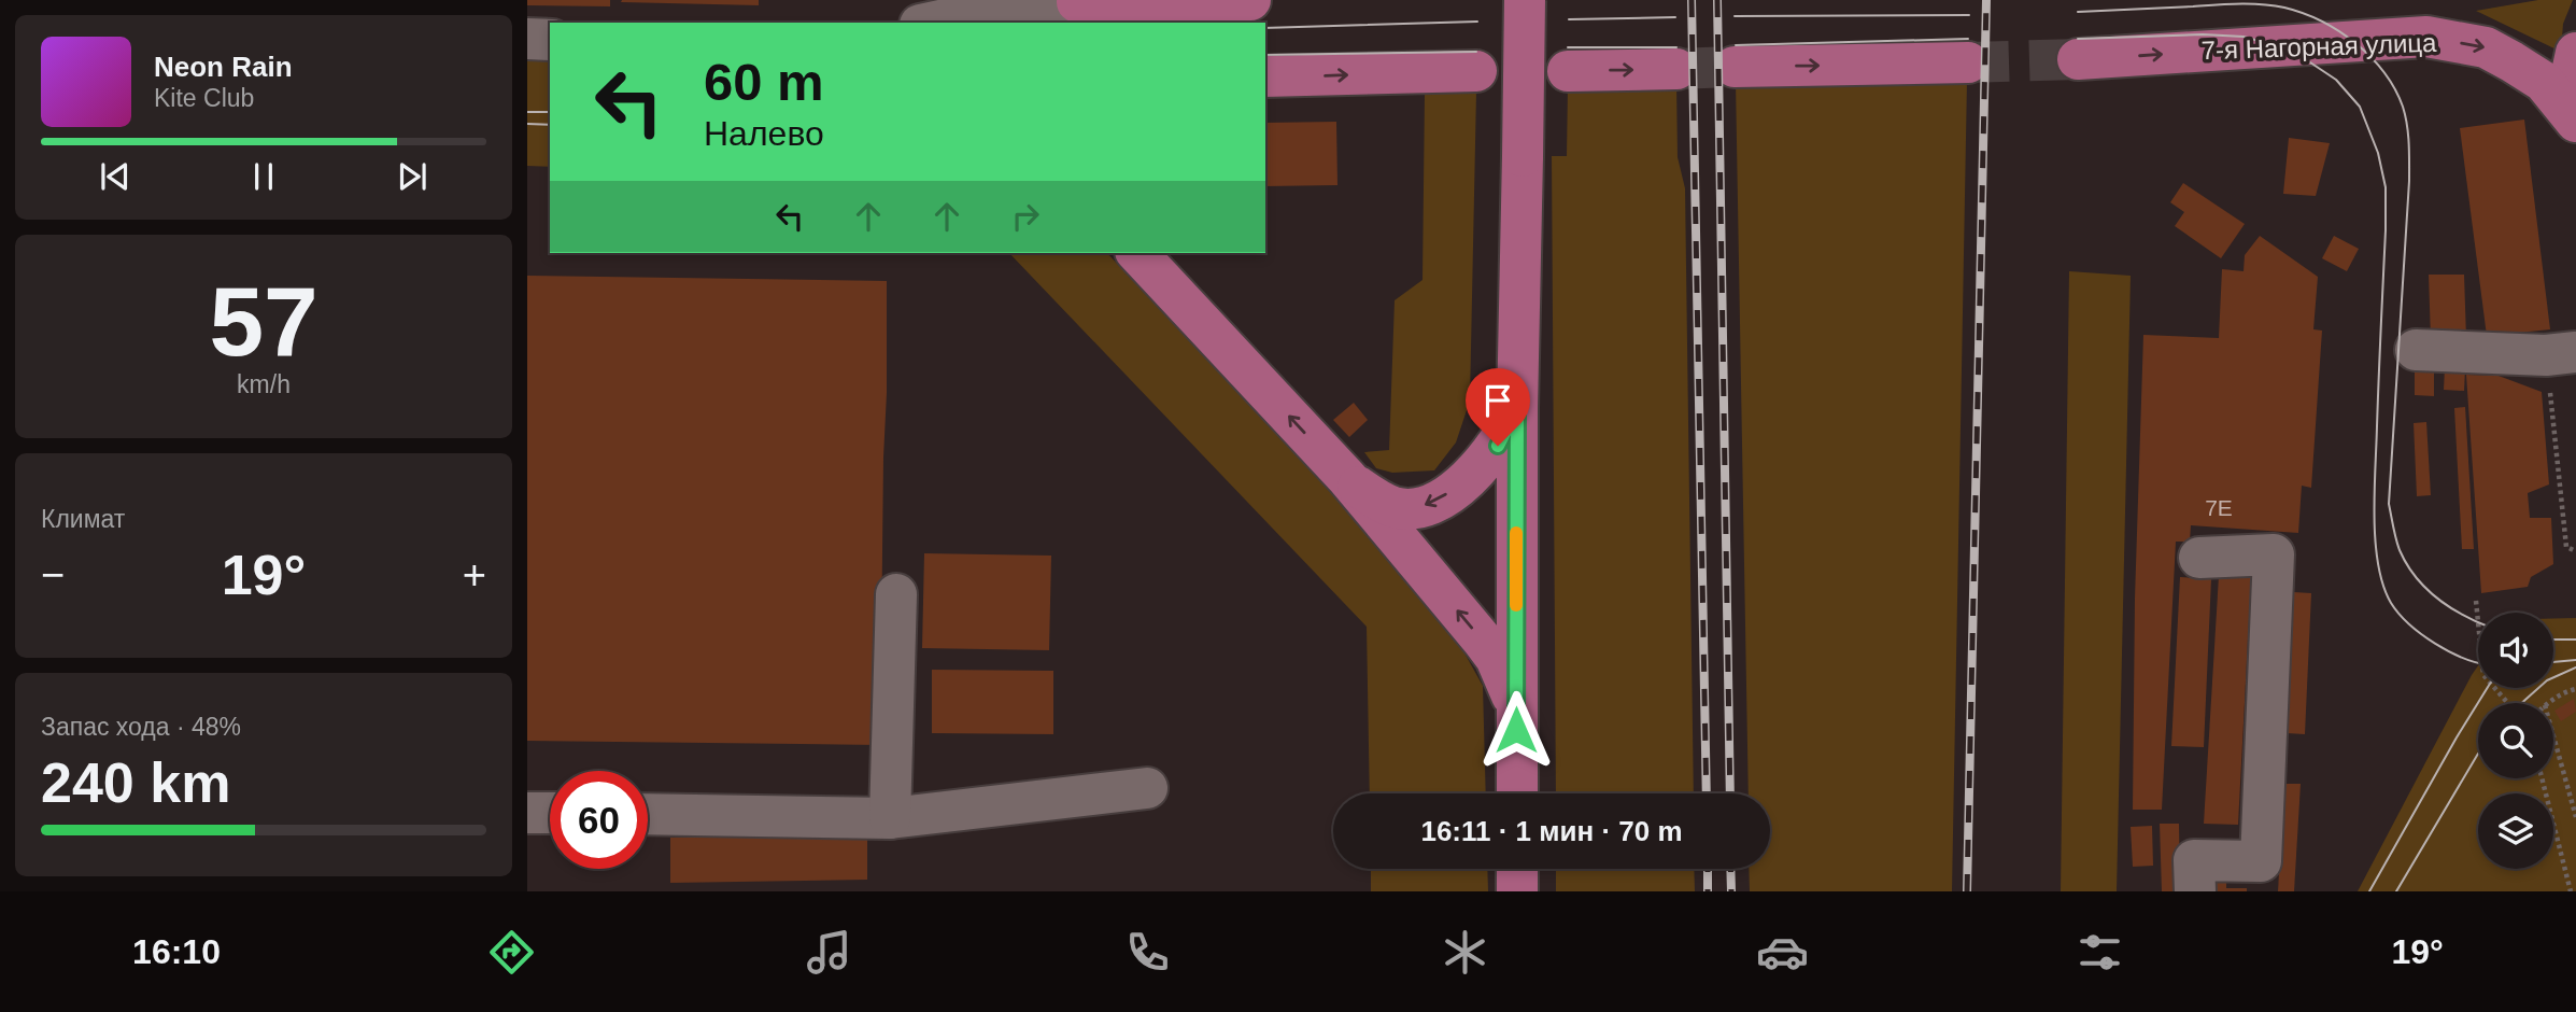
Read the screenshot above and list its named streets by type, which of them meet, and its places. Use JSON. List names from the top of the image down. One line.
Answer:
{"streets":{"main road":["7-я Нагорная улица"]},"one_way":["7-я Нагорная улица"],"house_numbers":["7Е"],"page":{"turn":["60 m","Налево"],"song":["Neon Rain","Kite Club"],"tile":[["57","km/h"],"Климат",["Запас хода · 48%","240 km"]],"heat":["−","19°","+"],"limit":"60","trip":"16:11 · 1 мин · 70 m","tabs":["16:10","19°"]}}
